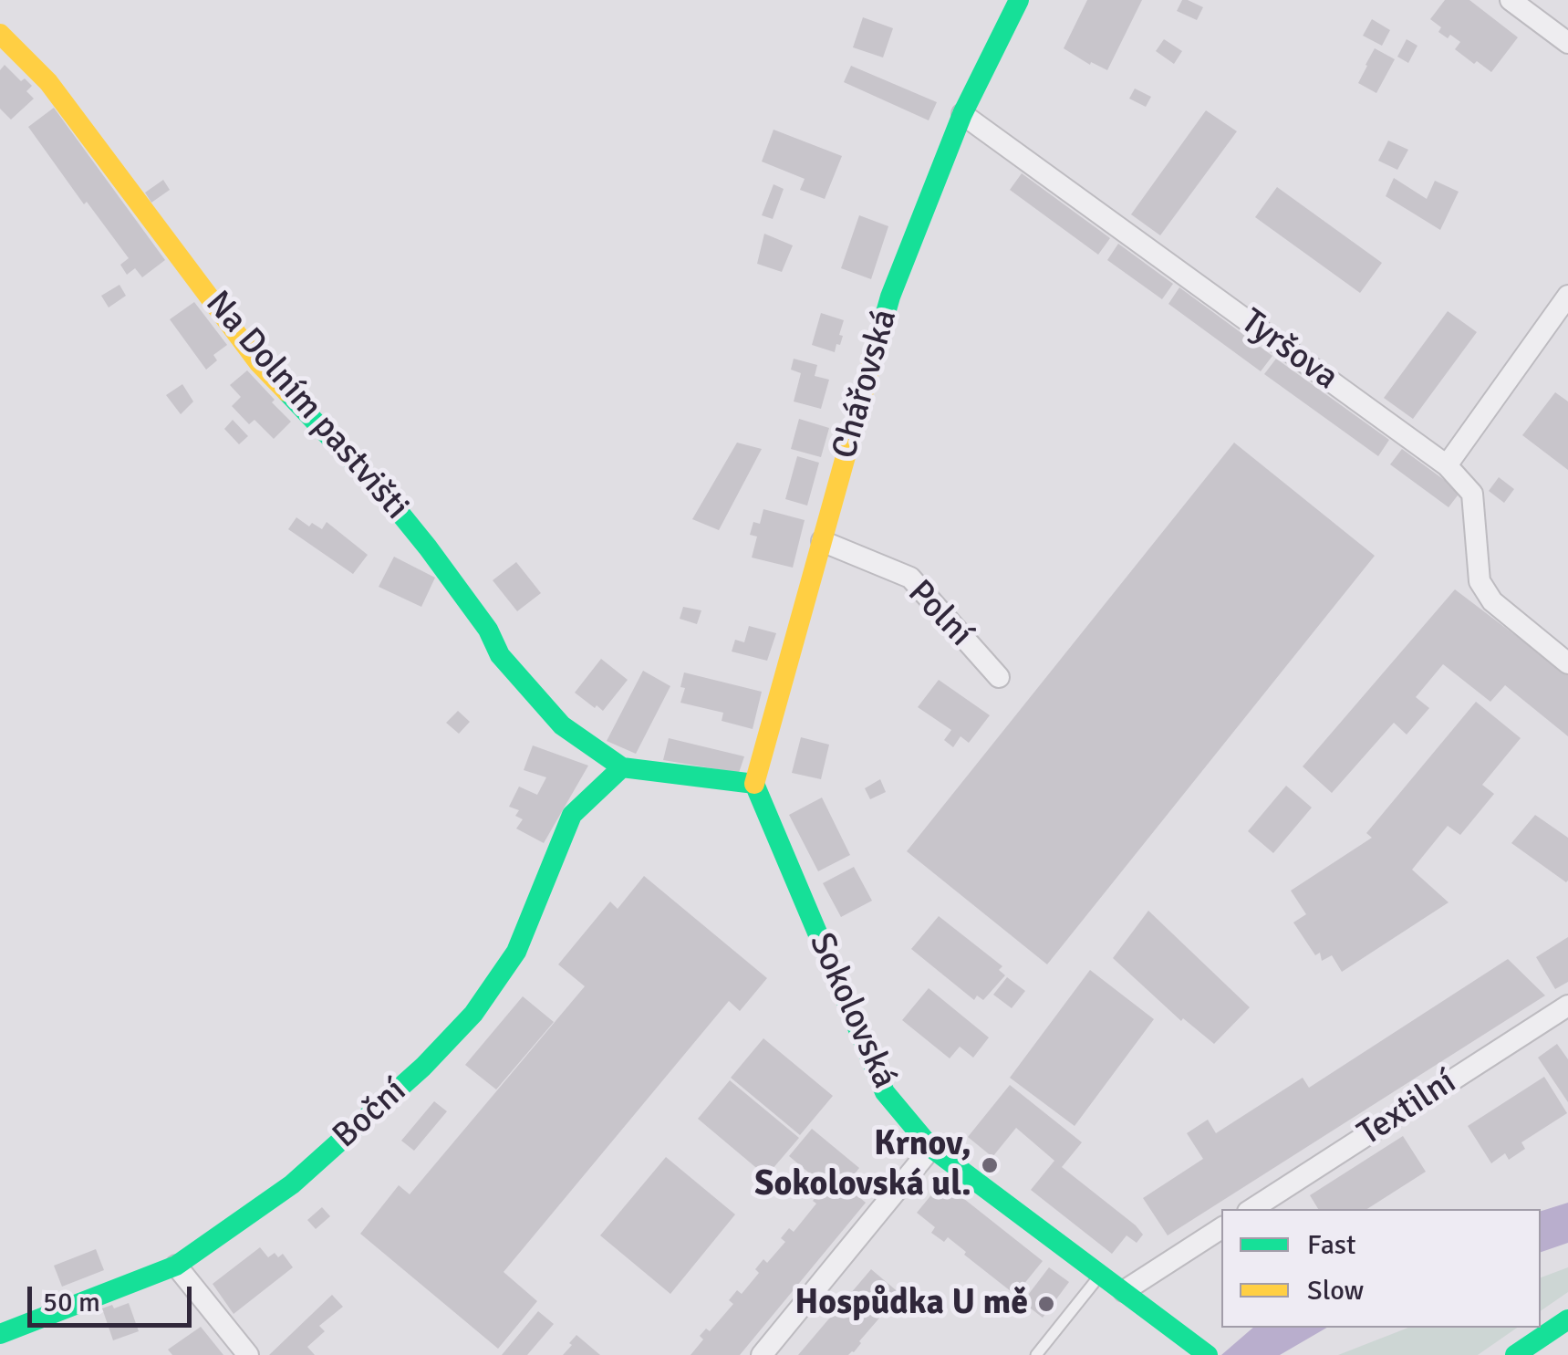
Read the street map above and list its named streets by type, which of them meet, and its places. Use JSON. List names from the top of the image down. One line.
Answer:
{"streets":{"street":["Tyršova","Chářovská","Na Dolním pastvišti","Polní","Sokolovská","Textilní","Boční"]},"crossings":[["Tyršova","Chářovská"],["Chářovská","Polní"],["Chářovská","Sokolovská"],["Na Dolním pastvišti","Boční"]],"places":["Krnov, Sokolovská ul.","Hospůdka U mě"],"legend":["Fast","Slow"],"scale_bar":"50 m"}
